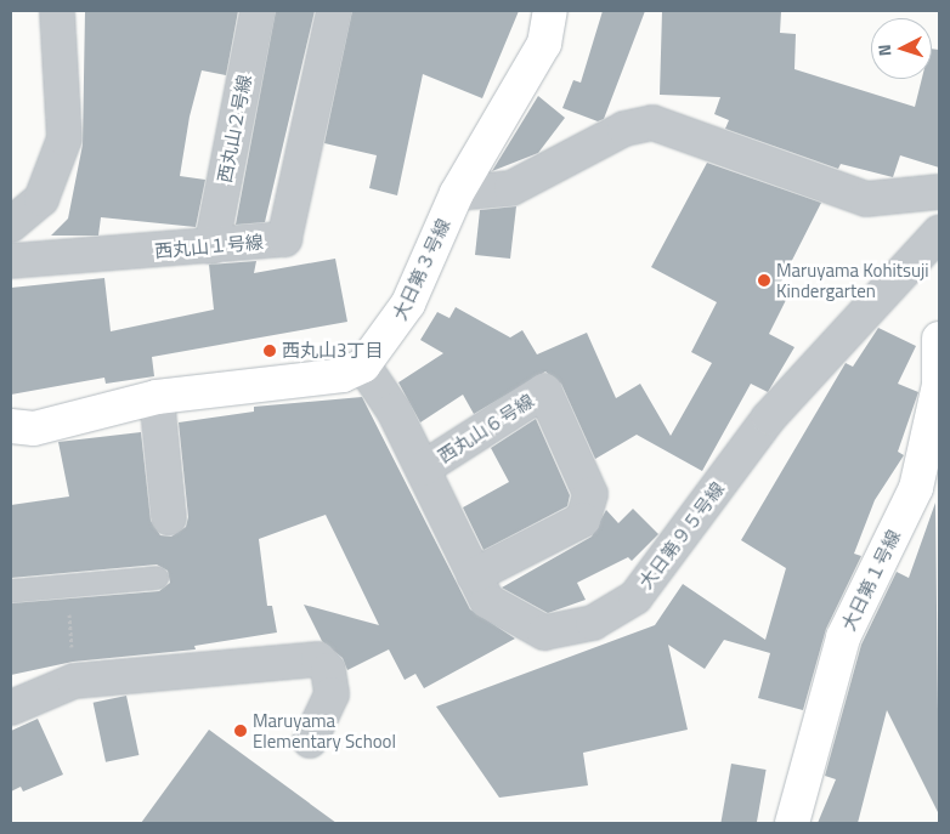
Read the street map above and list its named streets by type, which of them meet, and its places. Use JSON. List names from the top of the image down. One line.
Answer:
{"streets":{"street":["西丸山２号線","西丸山１号線","大日第３号線","西丸山６号線","大日第９５号線","大日第１号線"]},"crossings":[["西丸山２号線","西丸山１号線"],["大日第３号線","大日第９５号線"],["西丸山６号線","大日第９５号線"]],"places":["Maruyama Kohitsuji Kindergarten","西丸山3丁目","Maruyama Elementary School"],"north":"left"}
